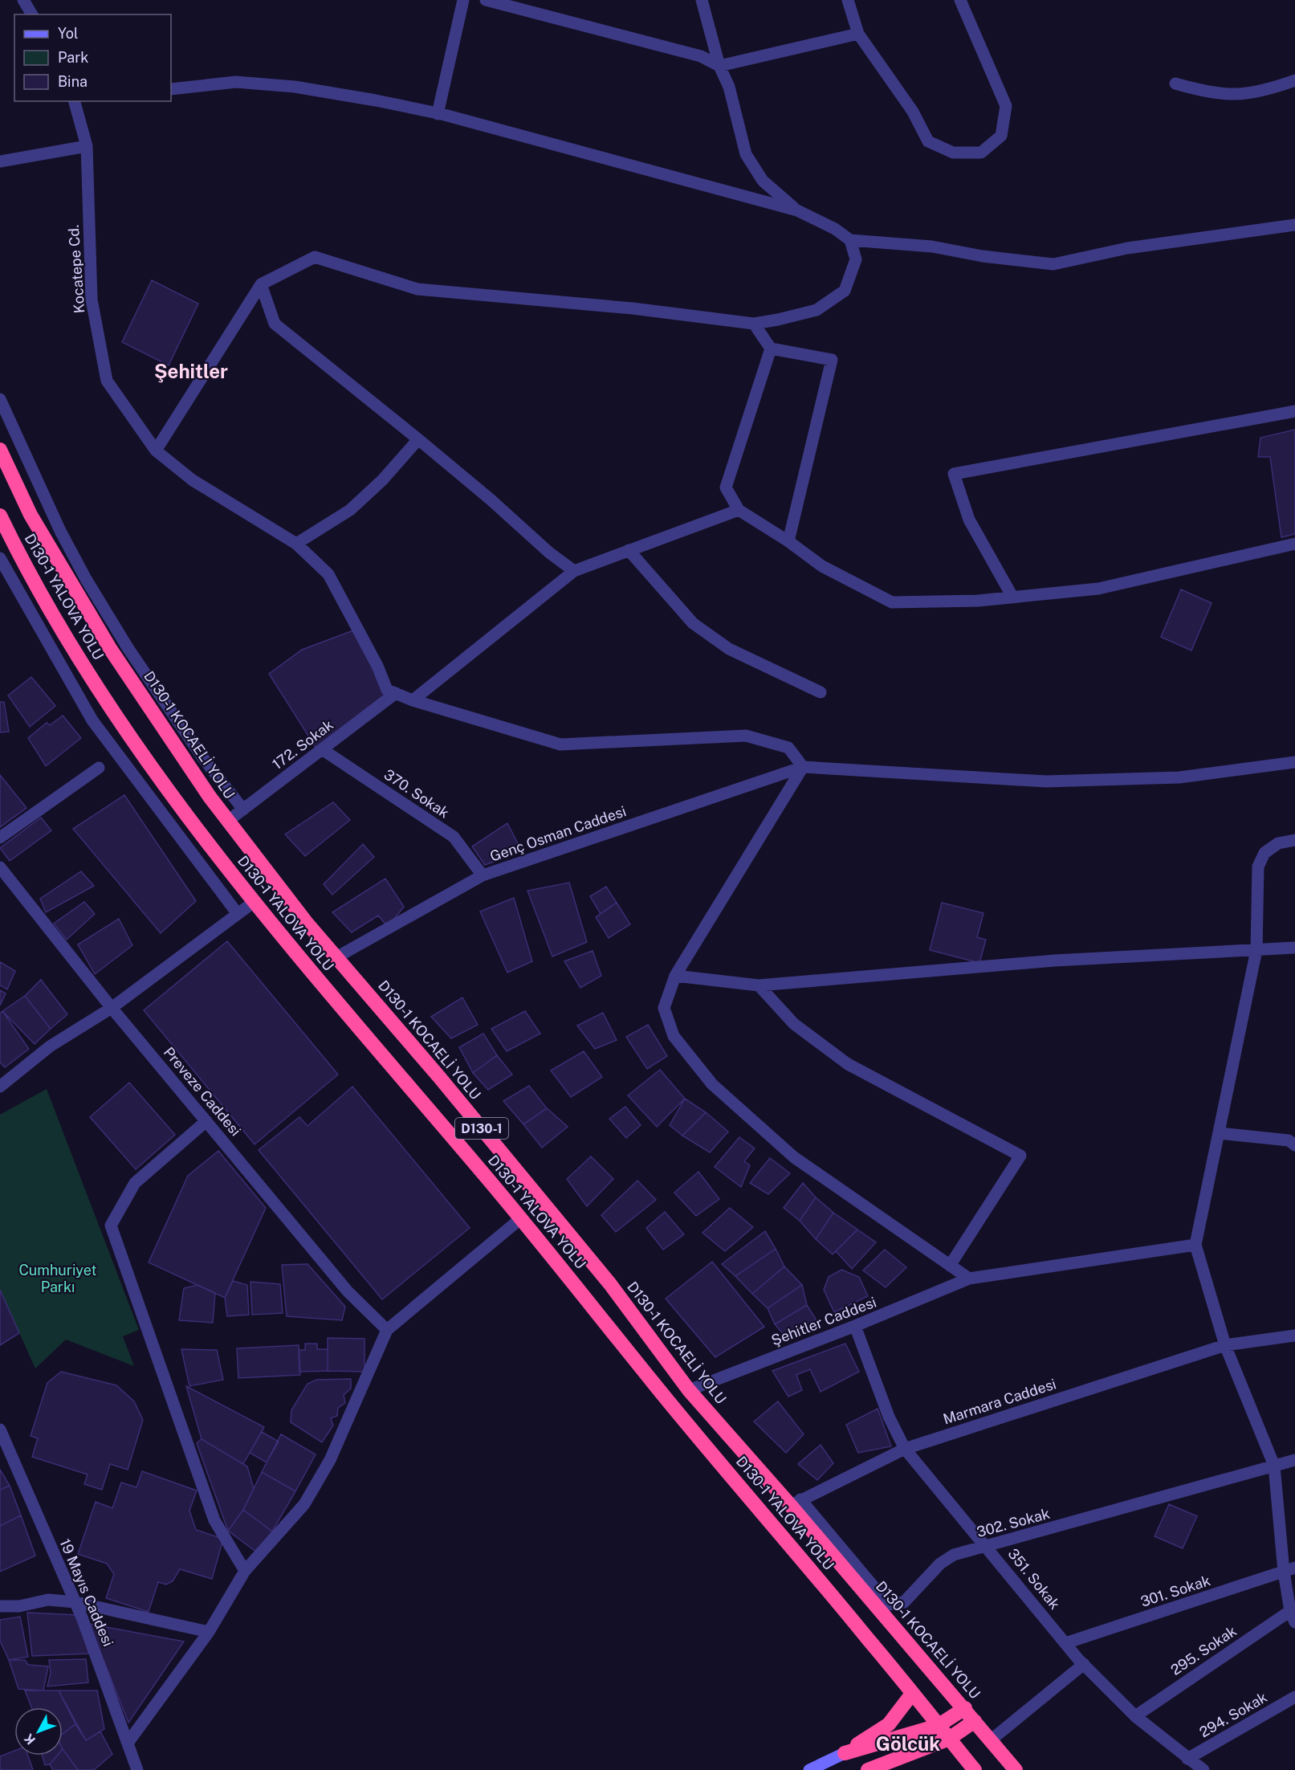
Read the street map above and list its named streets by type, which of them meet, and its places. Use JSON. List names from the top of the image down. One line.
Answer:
{"streets":{"highway":["D130-1 YALOVA YOLU","D130-1 KOCAELİ YOLU","D130-1"],"street":["Kocatepe Cd.","172. Sokak","370. Sokak","Genç Osman Caddesi","Preveze Caddesi","Şehitler Caddesi","Marmara Caddesi","302. Sokak","351. Sokak","301. Sokak","19 Mayıs Caddesi","295. Sokak","294. Sokak"]},"crossings":[["Kocatepe Cd.","172. Sokak"],["D130-1 KOCAELİ YOLU","172. Sokak"],["D130-1 KOCAELİ YOLU","Genç Osman Caddesi"],["D130-1 KOCAELİ YOLU","Şehitler Caddesi"],["D130-1 KOCAELİ YOLU","Marmara Caddesi"],["D130-1 KOCAELİ YOLU","302. Sokak"],["172. Sokak","370. Sokak"],["370. Sokak","Genç Osman Caddesi"],["Şehitler Caddesi","351. Sokak"],["Marmara Caddesi","302. Sokak"],["Marmara Caddesi","351. Sokak"],["302. Sokak","351. Sokak"],["351. Sokak","301. Sokak"],["351. Sokak","295. Sokak"],["351. Sokak","294. Sokak"]],"districts":["Şehitler","Gölcük"],"parks":["Cumhuriyet Parkı"],"legend":["Yol","Park","Bina"],"north":"bottom left"}
